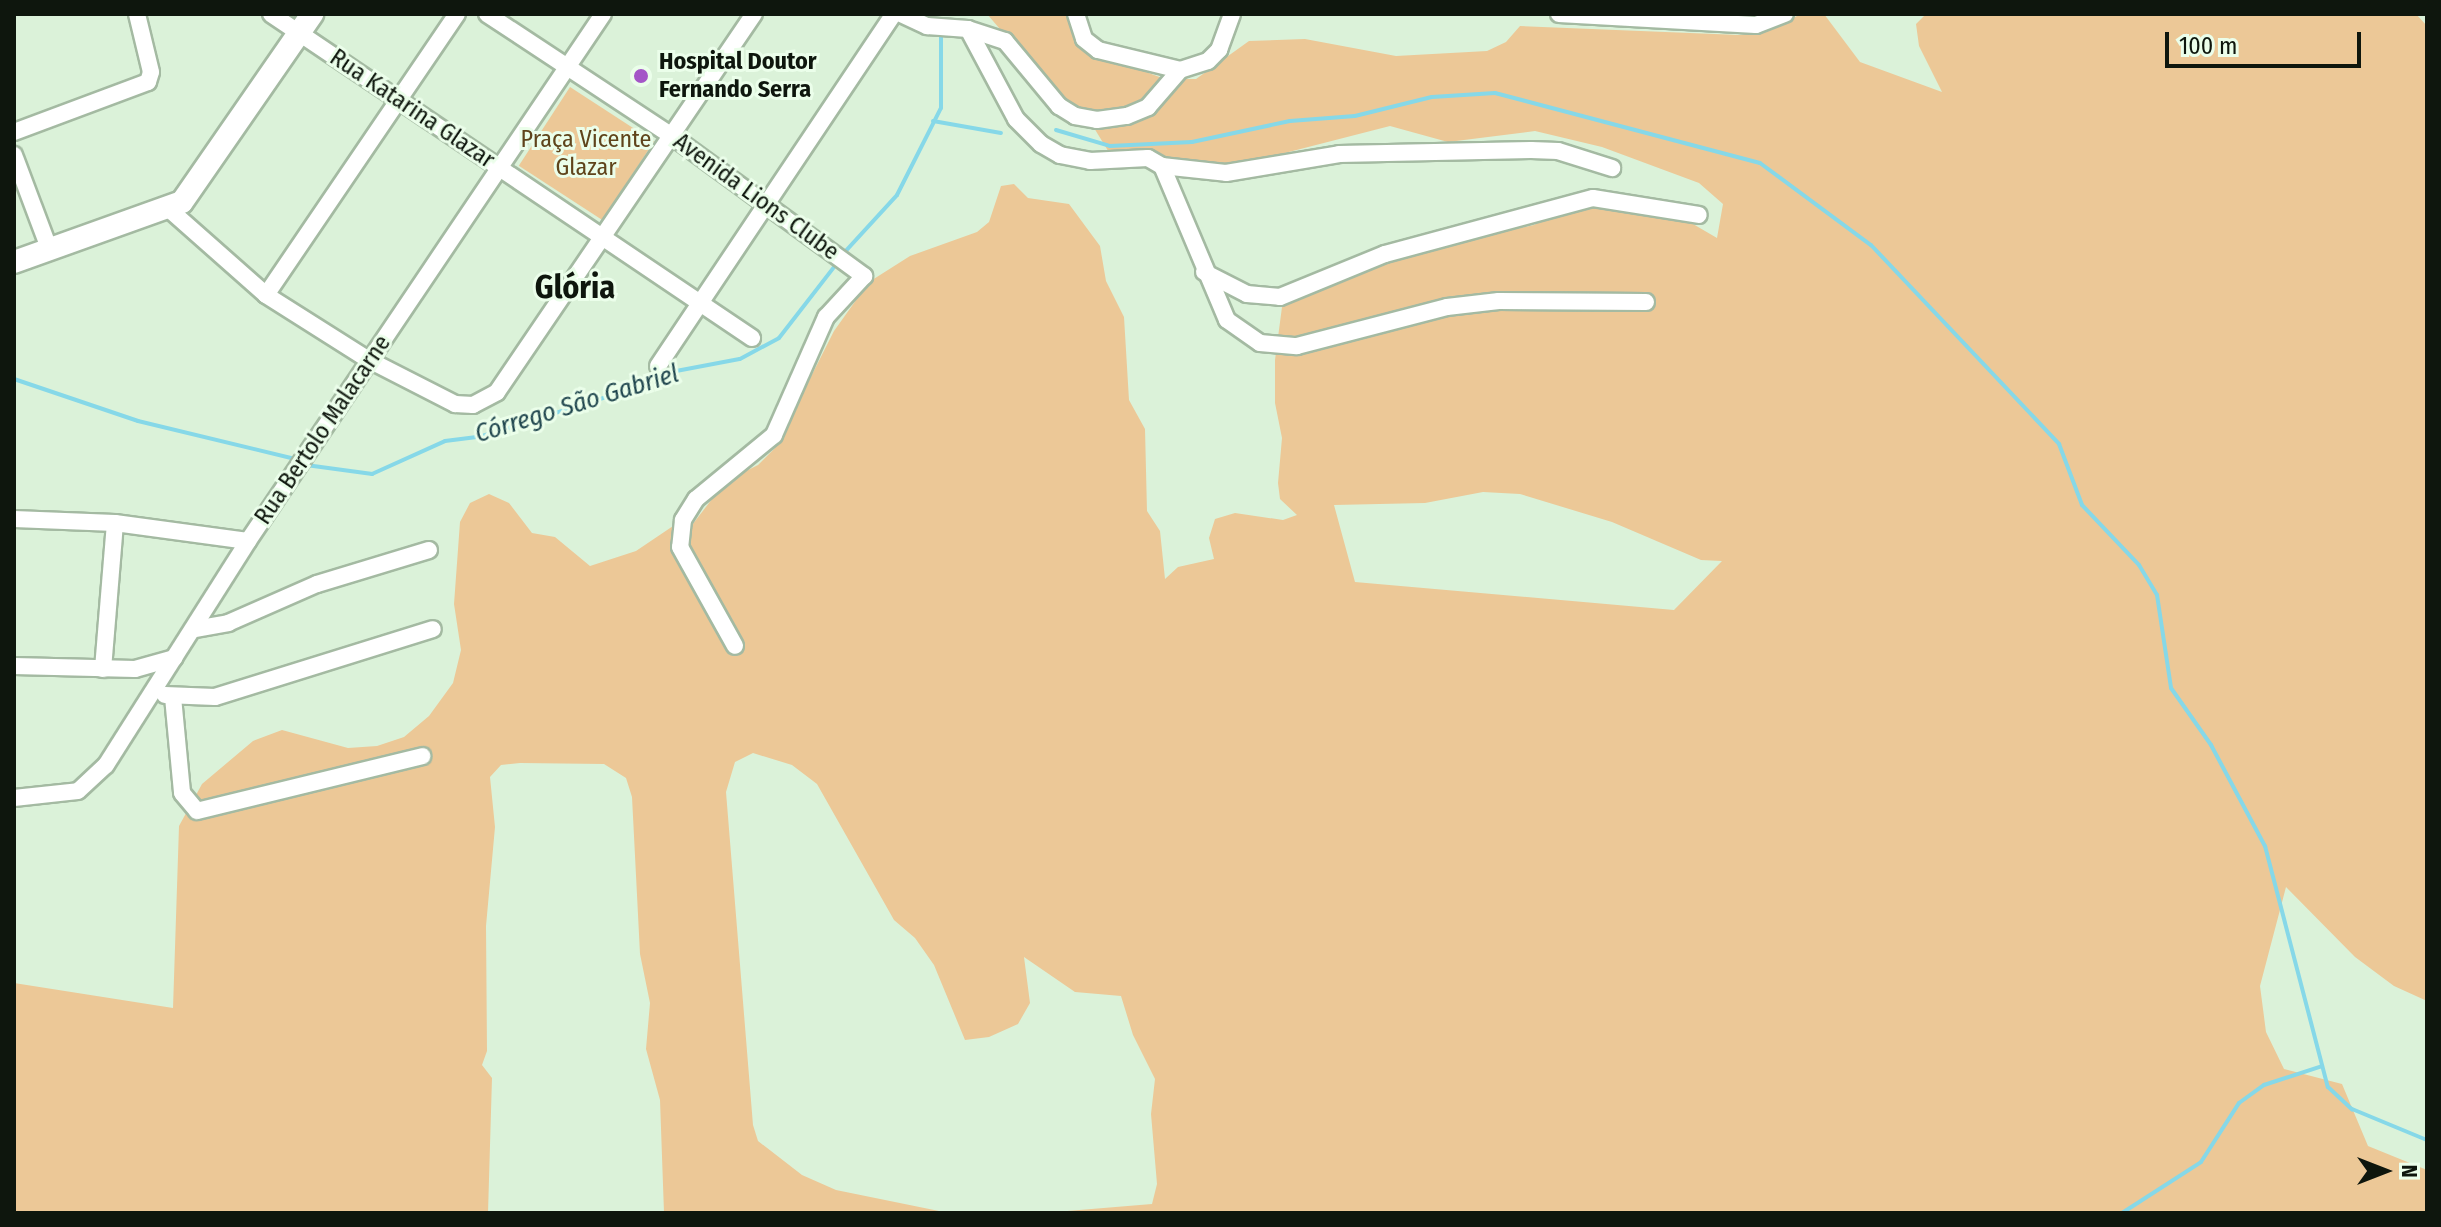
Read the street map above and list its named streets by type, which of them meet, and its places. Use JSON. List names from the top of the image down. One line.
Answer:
{"streets":{"street":["Rua Katarina Glazar","Avenida Lions Clube","Rua Bertolo Malacarne"]},"crossings":[["Rua Katarina Glazar","Rua Bertolo Malacarne"],["Avenida Lions Clube","Rua Bertolo Malacarne"]],"districts":["Glória"],"water":["Córrego São Gabriel"],"parks":["Praça Vicente Glazar"],"places":["Hospital Doutor Fernando Serra"],"scale_bar":"100 m","north":"right"}
